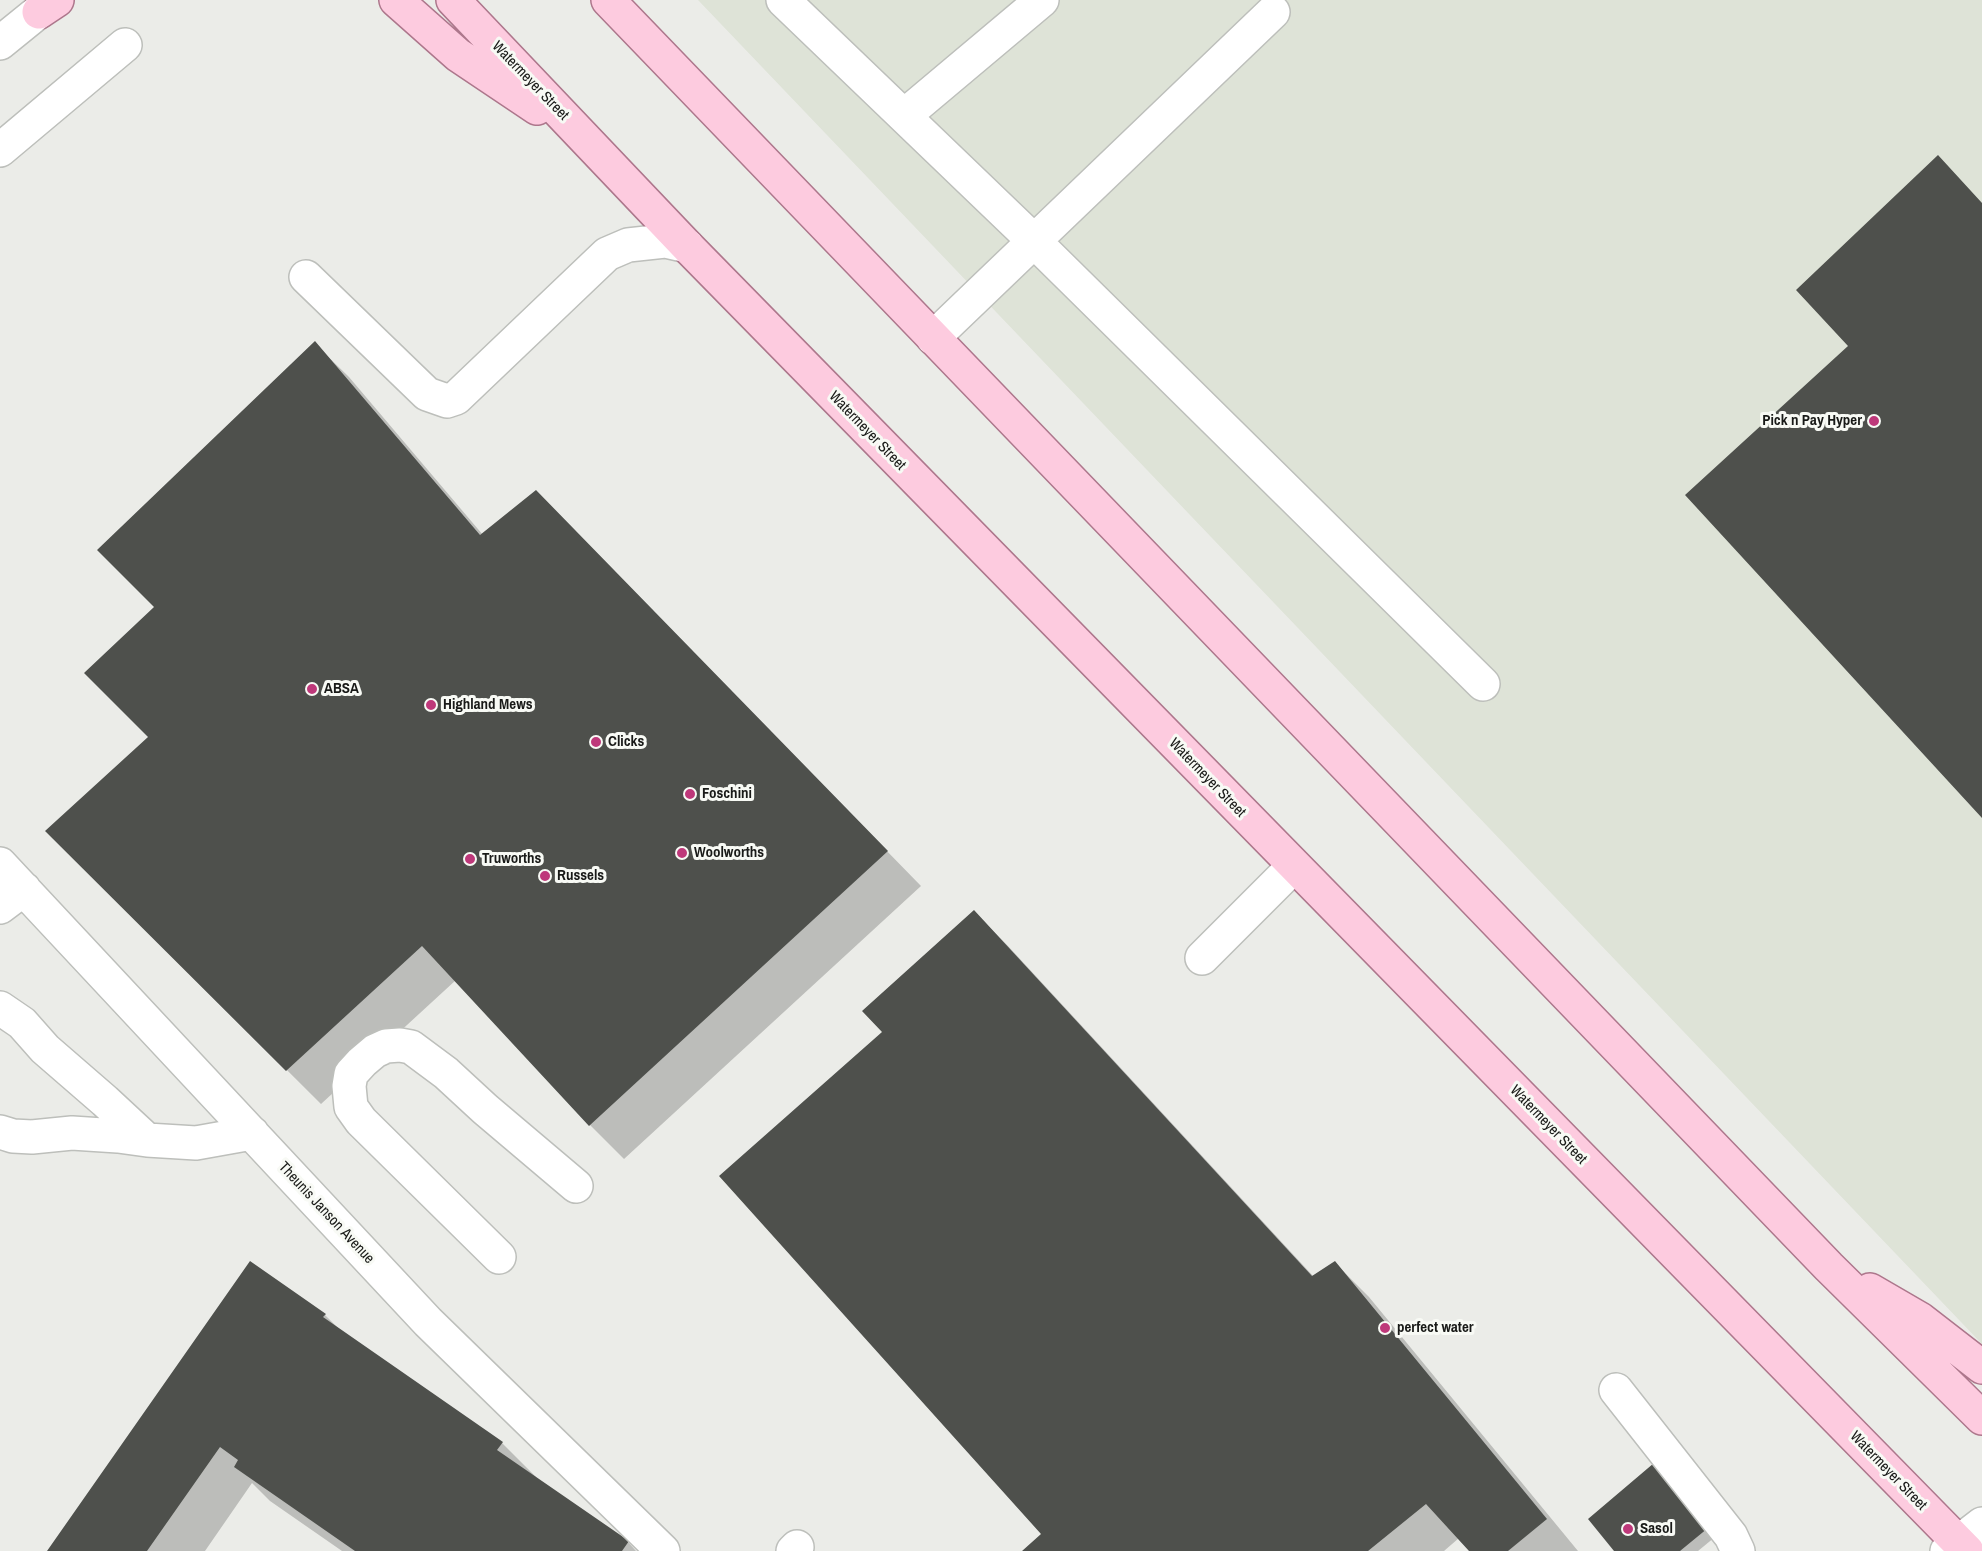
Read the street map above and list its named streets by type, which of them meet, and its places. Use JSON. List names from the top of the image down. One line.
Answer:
{"streets":{"main road":["Watermeyer Street"],"street":["Theunis Janson Avenue"]},"places":["Pick n Pay Hyper","ABSA","Highland Mews","Clicks","Foschini","Woolworths","Truworths","Russels","perfect water","Sasol"]}
